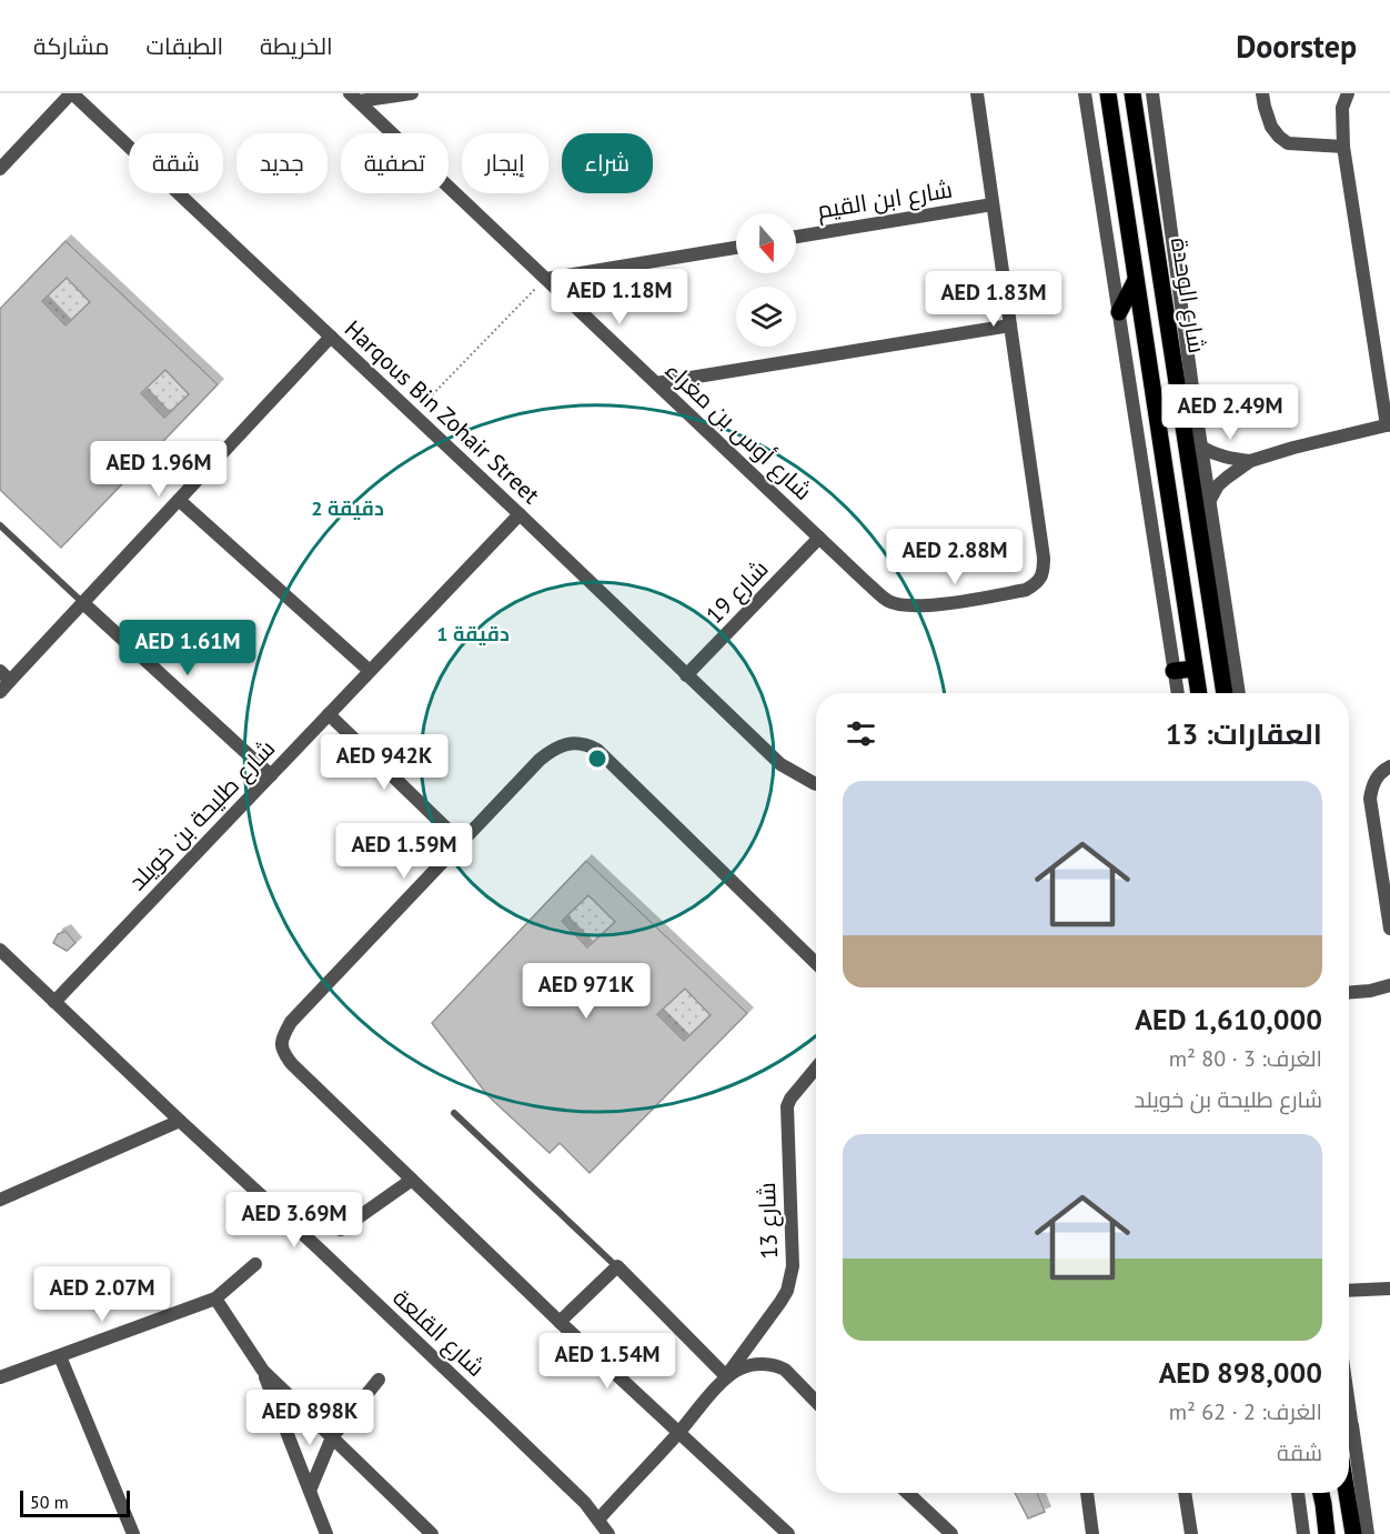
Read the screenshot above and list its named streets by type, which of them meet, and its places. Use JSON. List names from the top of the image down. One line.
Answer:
{"streets":{"main road":["شارع الوحدة"],"street":["شارع ابن القيم","Harqous Bin Zohair Street","شارع أوس بن مغراء","شارع 19","شارع طليحة بن خويلد","شارع 13","شارع القلعة"]},"crossings":[["Harqous Bin Zohair Street","شارع 19"],["Harqous Bin Zohair Street","شارع طليحة بن خويلد"],["شارع أوس بن مغراء","شارع 19"],["شارع طليحة بن خويلد","شارع القلعة"],["شارع 13","شارع القلعة"]],"scale_bar":"50 m","north":"bottom","page":{"header":"Doorstep","nav":["الخريطة","الطبقات","مشاركة"],"chip":["شراء","إيجار","تصفية","جديد","شقة"],"price":["AED 1.18M","AED 1.83M","AED 2.49M","AED 1.96M","AED 2.88M","AED 1.61M","AED 942K","AED 1.59M","AED 971K","AED 3.69M","AED 2.07M","AED 1.54M","AED 898K"],"heading":"العقارات: 13","list":[{"name":"AED 1,610,000","note":"الغرف: 3 · 80 m² · شارع طليحة بن خويلد"},{"name":"AED 898,000","note":"الغرف: 2 · 62 m² · شقة"}],"scale":"50 m"},"rings":["2 دقيقة","1 دقيقة"]}
